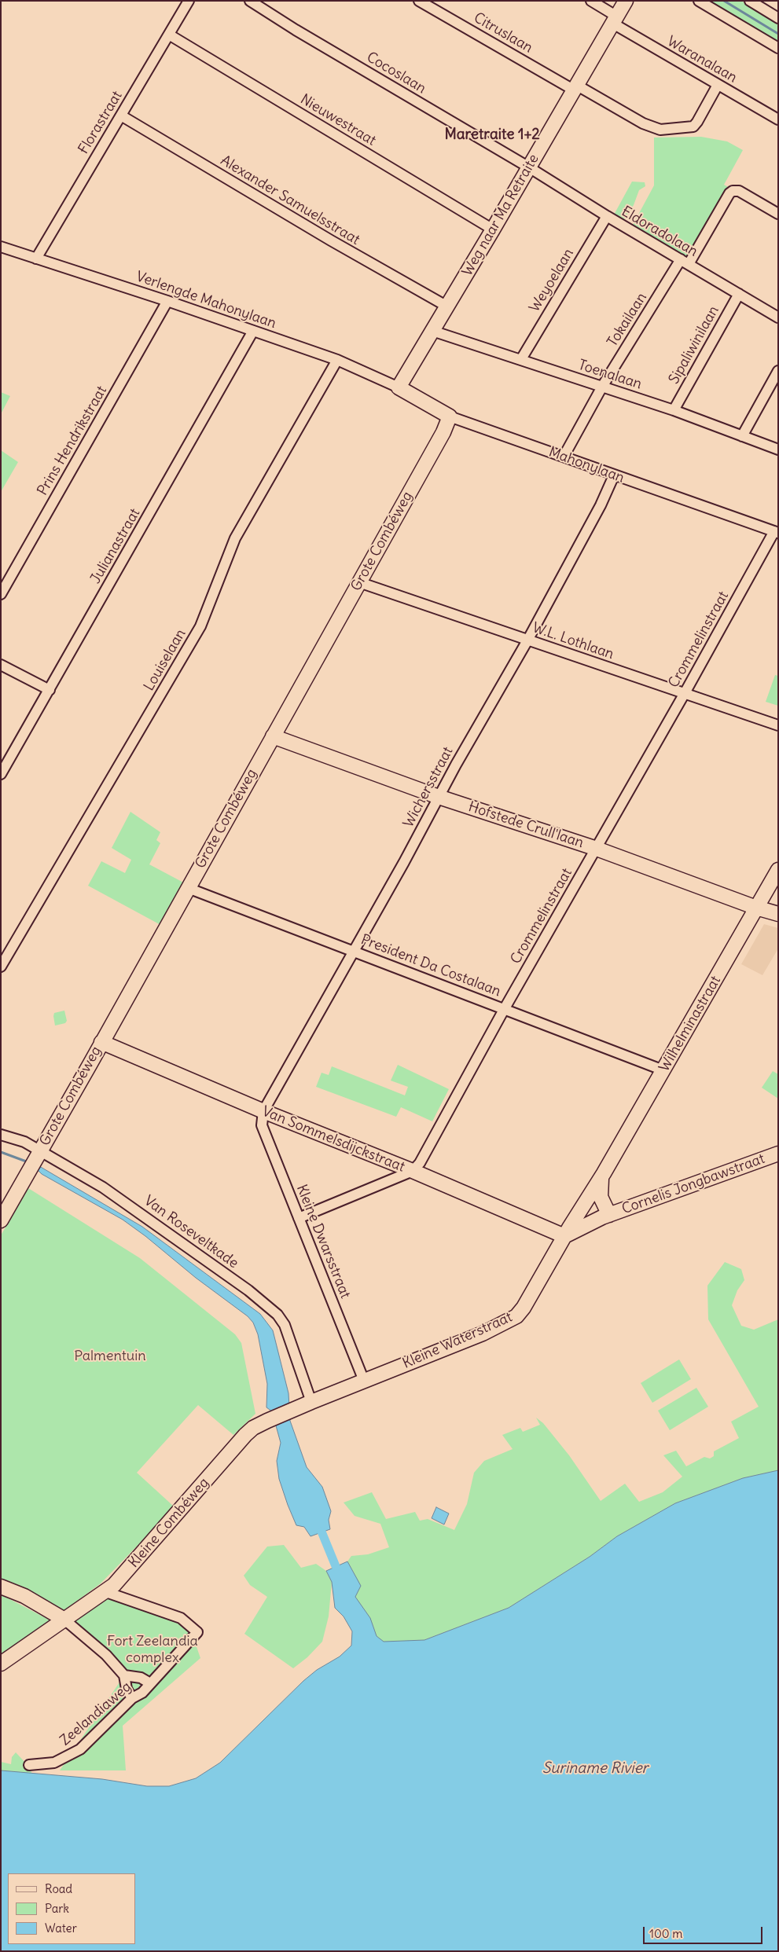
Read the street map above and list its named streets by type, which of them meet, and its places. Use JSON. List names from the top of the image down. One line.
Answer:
{"streets":{"street":["Citruslaan","Waranalaan","Cocoslaan","Nieuwestraat","Florastraat","Alexander Samuelsstraat","Weg naar Ma Retraite","Eldoradolaan","Weyoelaan","Verlengde Mahonylaan","Tokailaan","Sipaliwinilaan","Toenalaan","Prins Hendrikstraat","Mahonylaan","Grote Combéweg","Julianastraat","Crommelinstraat","W.L. Lothlaan","Louiselaan","Wichersstraat","Hofstede Crull'laan","President Da Costalaan","Wilhelminastraat","Van Sommelsdijckstraat","Cornelis Jongbawstraat","Van Roseveltkade","Kleine Dwarsstraat","Kleine Waterstraat","Kleine Combéweg","Zeelandiaweg"]},"crossings":[["Citruslaan","Waranalaan"],["Citruslaan","Weg naar Ma Retraite"],["Waranalaan","Weg naar Ma Retraite"],["Cocoslaan","Weg naar Ma Retraite"],["Cocoslaan","Eldoradolaan"],["Nieuwestraat","Florastraat"],["Nieuwestraat","Weg naar Ma Retraite"],["Florastraat","Alexander Samuelsstraat"],["Florastraat","Verlengde Mahonylaan"],["Alexander Samuelsstraat","Weg naar Ma Retraite"],["Weg naar Ma Retraite","Eldoradolaan"],["Weg naar Ma Retraite","Verlengde Mahonylaan"],["Weg naar Ma Retraite","Toenalaan"],["Weg naar Ma Retraite","Mahonylaan"],["Eldoradolaan","Weyoelaan"],["Eldoradolaan","Tokailaan"],["Eldoradolaan","Sipaliwinilaan"],["Weyoelaan","Toenalaan"],["Verlengde Mahonylaan","Prins Hendrikstraat"],["Verlengde Mahonylaan","Mahonylaan"],["Verlengde Mahonylaan","Julianastraat"],["Verlengde Mahonylaan","Louiselaan"],["Tokailaan","Toenalaan"],["Tokailaan","Mahonylaan"],["Sipaliwinilaan","Toenalaan"],["Mahonylaan","Grote Combéweg"],["Mahonylaan","Crommelinstraat"],["Mahonylaan","Wichersstraat"],["Grote Combéweg","W.L. Lothlaan"],["Grote Combéweg","Hofstede Crull'laan"],["Grote Combéweg","President Da Costalaan"],["Grote Combéweg","Van Sommelsdijckstraat"],["Grote Combéweg","Van Roseveltkade"],["Crommelinstraat","W.L. Lothlaan"],["Crommelinstraat","Hofstede Crull'laan"],["Crommelinstraat","President Da Costalaan"],["Crommelinstraat","Van Sommelsdijckstraat"],["W.L. Lothlaan","Wichersstraat"],["Wichersstraat","Hofstede Crull'laan"],["Wichersstraat","President Da Costalaan"],["Wichersstraat","Van Sommelsdijckstraat"],["Wichersstraat","Kleine Dwarsstraat"],["Hofstede Crull'laan","Wilhelminastraat"],["President Da Costalaan","Wilhelminastraat"],["Wilhelminastraat","Van Sommelsdijckstraat"],["Wilhelminastraat","Kleine Waterstraat"],["Van Sommelsdijckstraat","Kleine Dwarsstraat"],["Van Sommelsdijckstraat","Kleine Waterstraat"],["Van Roseveltkade","Kleine Waterstraat"],["Kleine Dwarsstraat","Kleine Waterstraat"],["Kleine Waterstraat","Kleine Combéweg"],["Kleine Combéweg","Zeelandiaweg"]],"districts":["Maretraite 1+2"],"water":["Suriname Rivier"],"parks":["Palmentuin","Fort Zeelandia complex"],"legend":["Road","Park","Water"],"scale_bar":"100 m"}
